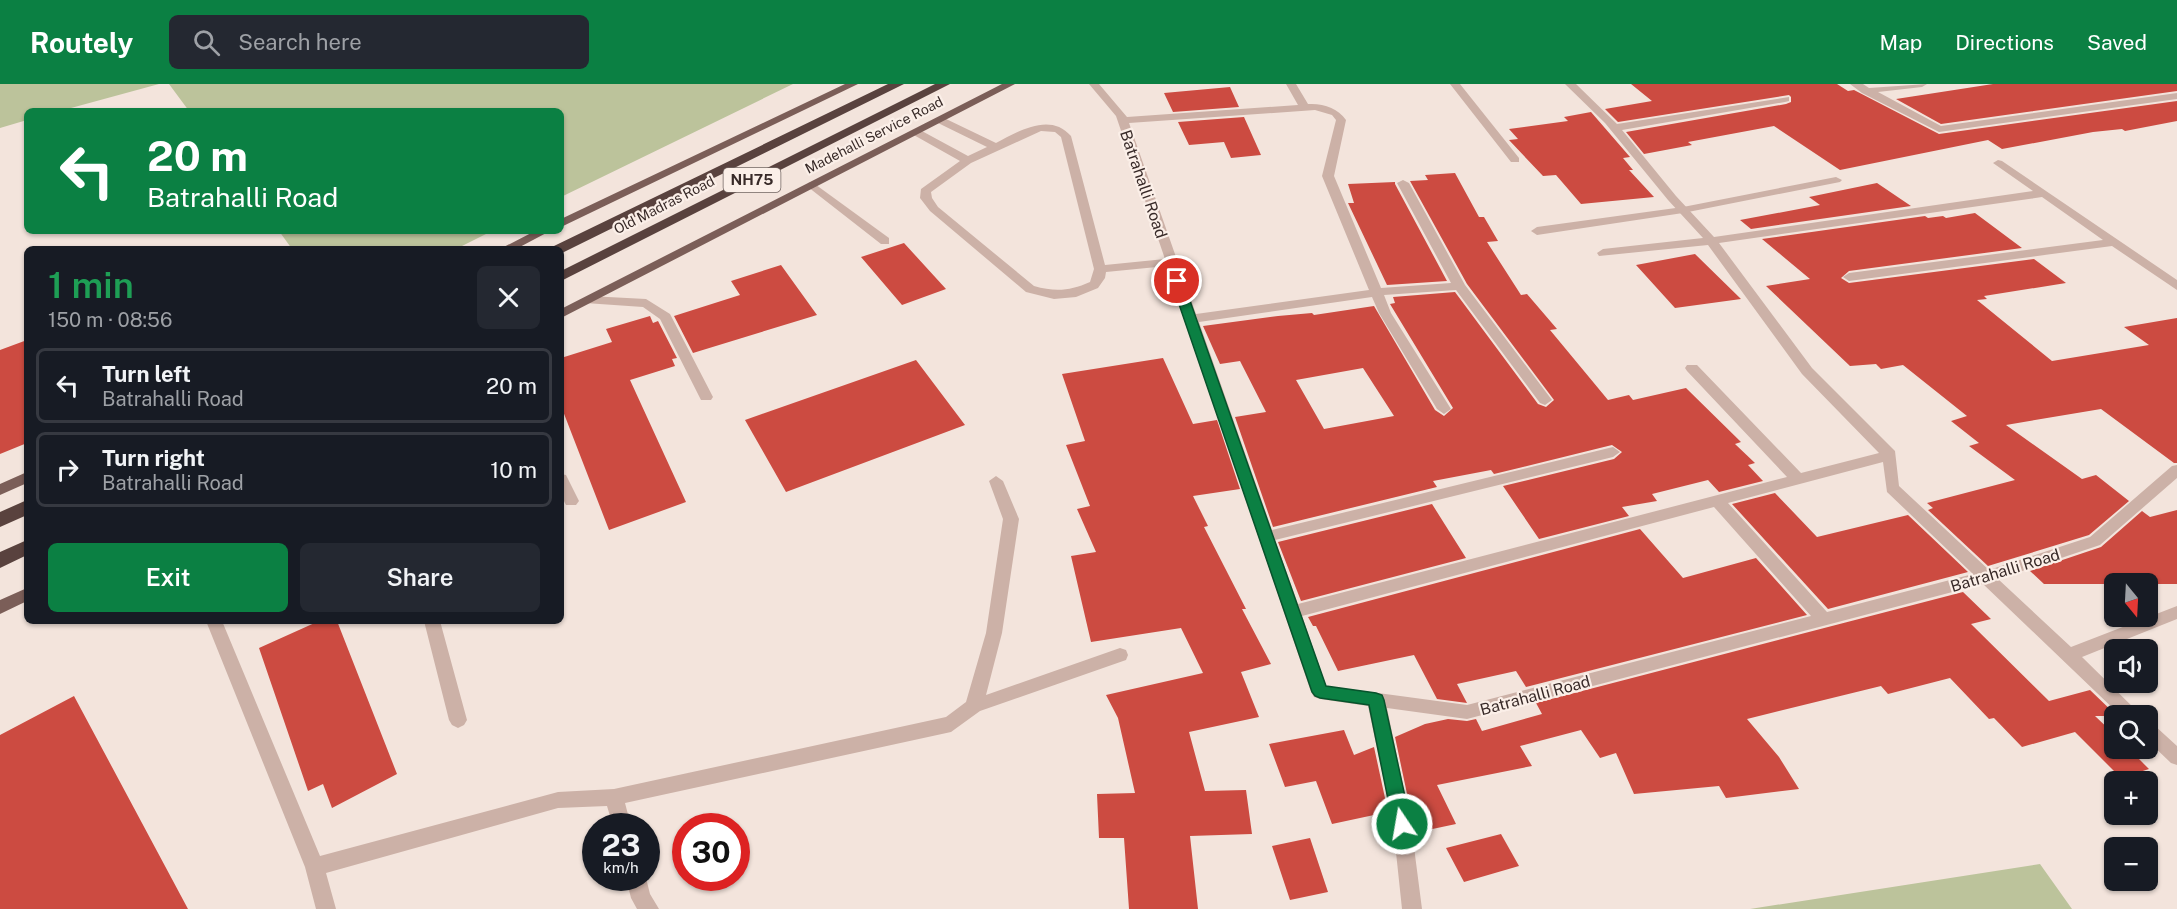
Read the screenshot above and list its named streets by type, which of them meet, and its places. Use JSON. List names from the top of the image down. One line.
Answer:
{"streets":{"highway":["NH75","Old Madras Road"],"main road":["Madehalli Service Road"],"street":["Batrahalli Road"]},"north":"bottom","page":{"header":"Routely","search":"Search here","nav":["Map","Directions","Saved"],"turn":["20 m","Batrahalli Road"],"heading":["1 min","150 m · 08:56"],"list":[{"name":"Turn left","note":"Batrahalli Road","value":"20 m"},{"name":"Turn right","note":"Batrahalli Road","value":"10 m"}],"buttons":["Exit","Share"],"map_buttons":["+","−"],"speed":"23 km/h","limit":"30"}}
